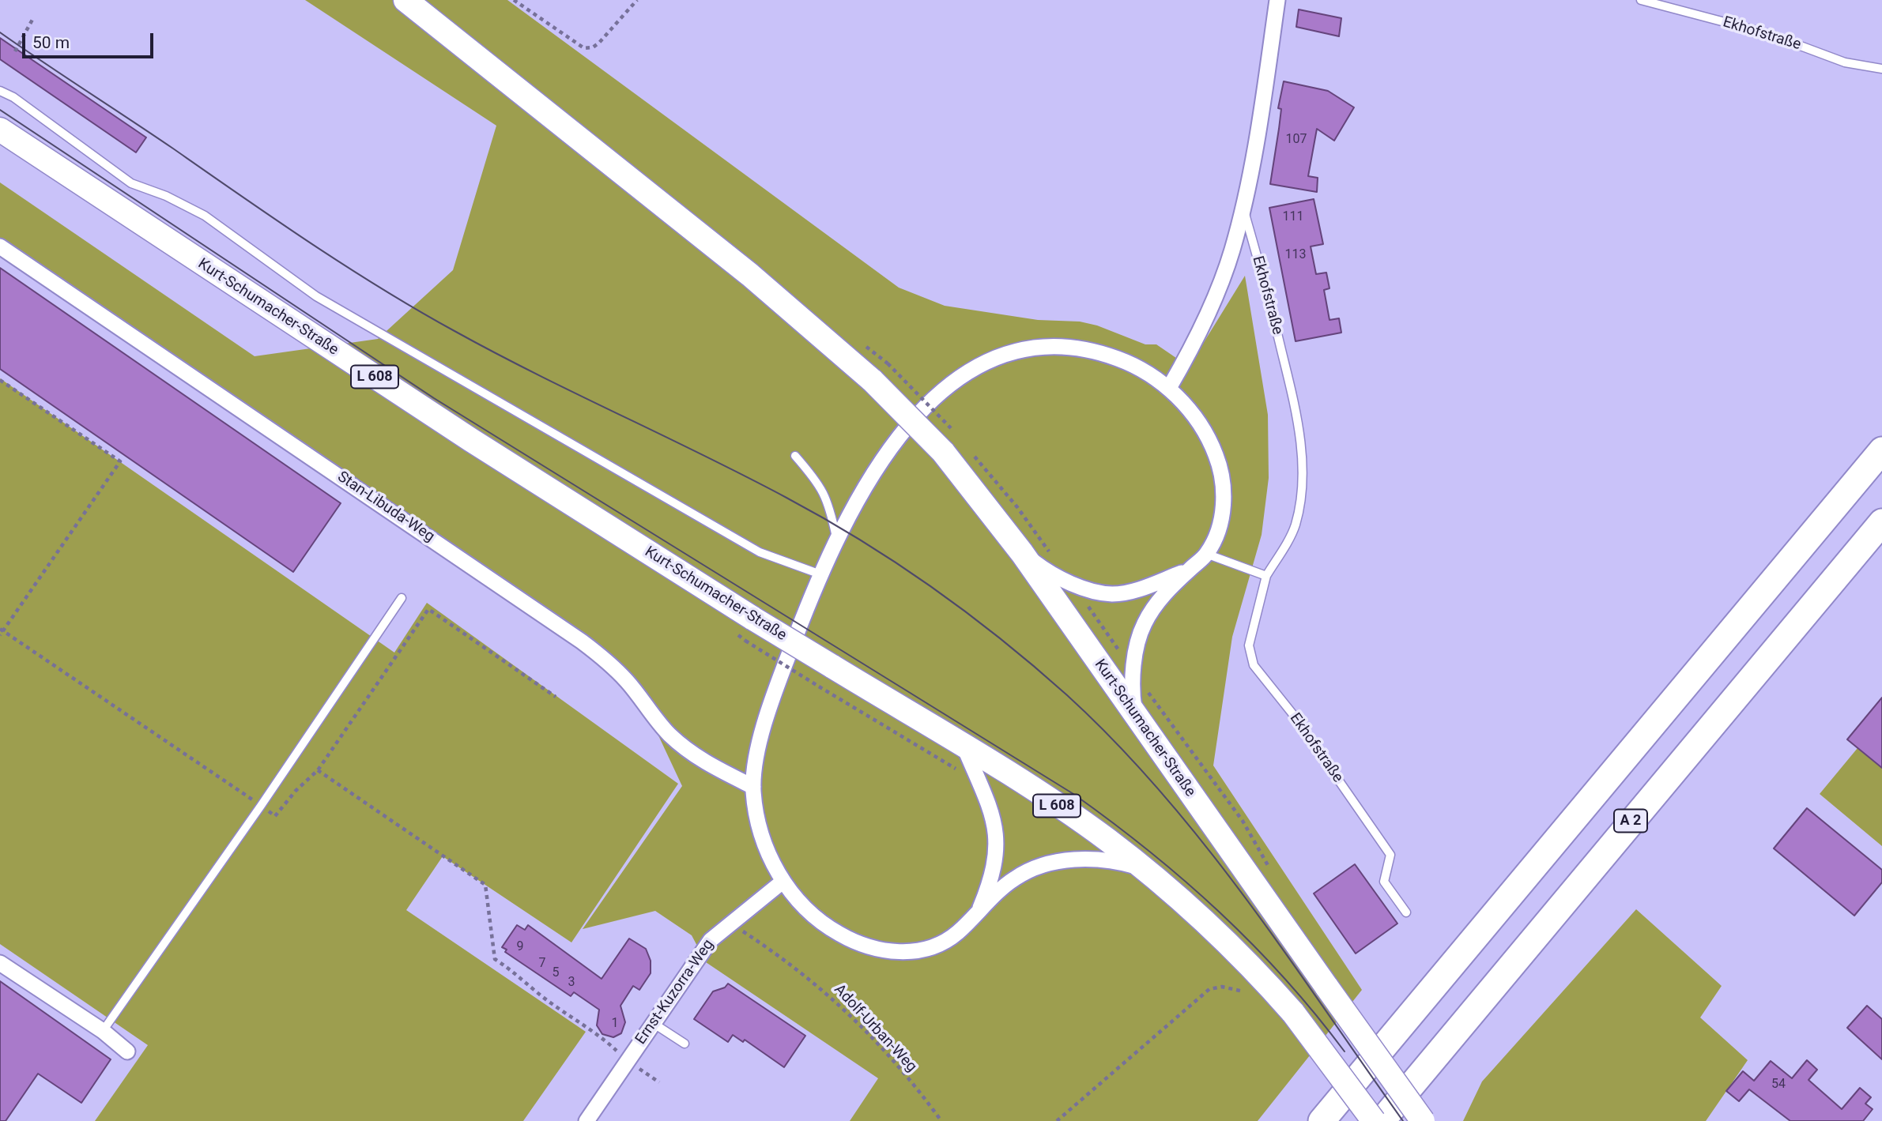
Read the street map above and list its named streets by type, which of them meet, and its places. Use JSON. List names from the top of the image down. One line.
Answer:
{"streets":{"highway":["A 2"],"main road":["Kurt-Schumacher-Straße","L 608"],"street":["Ekhofstraße","Stan-Libuda-Weg","Ernst-Kuzorra-Weg"],"path":["Adolf-Urban-Weg"]},"crossings":[["Ernst-Kuzorra-Weg","Adolf-Urban-Weg"]],"house_numbers":["107","111","113","9","7","5","3","1","54"],"scale_bar":"50 m"}
